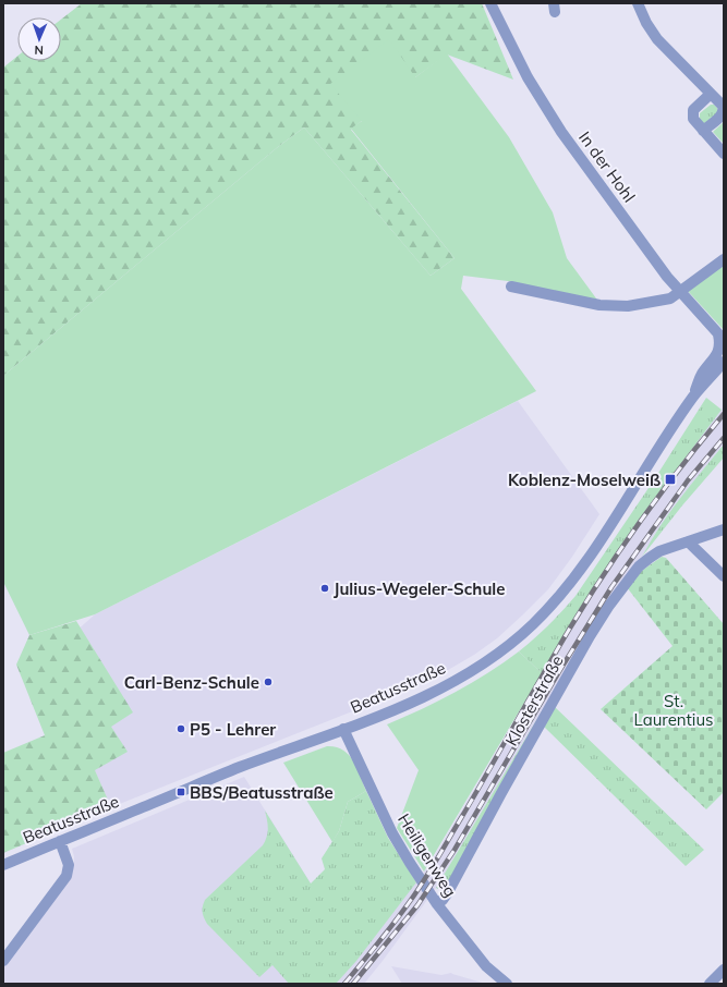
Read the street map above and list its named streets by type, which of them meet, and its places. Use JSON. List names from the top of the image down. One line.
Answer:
{"streets":{"street":["In der Hohl","Beatusstraße","Klosterstraße","Heiligenweg"]},"crossings":[["In der Hohl","Beatusstraße"],["Beatusstraße","Heiligenweg"],["Klosterstraße","Heiligenweg"]],"parks":["St. Laurentius"],"places":{"transit":["Koblenz-Moselweiß","BBS/Beatusstraße"],"other":["Julius-Wegeler-Schule","Carl-Benz-Schule","P5 - Lehrer"]},"north":"bottom"}
